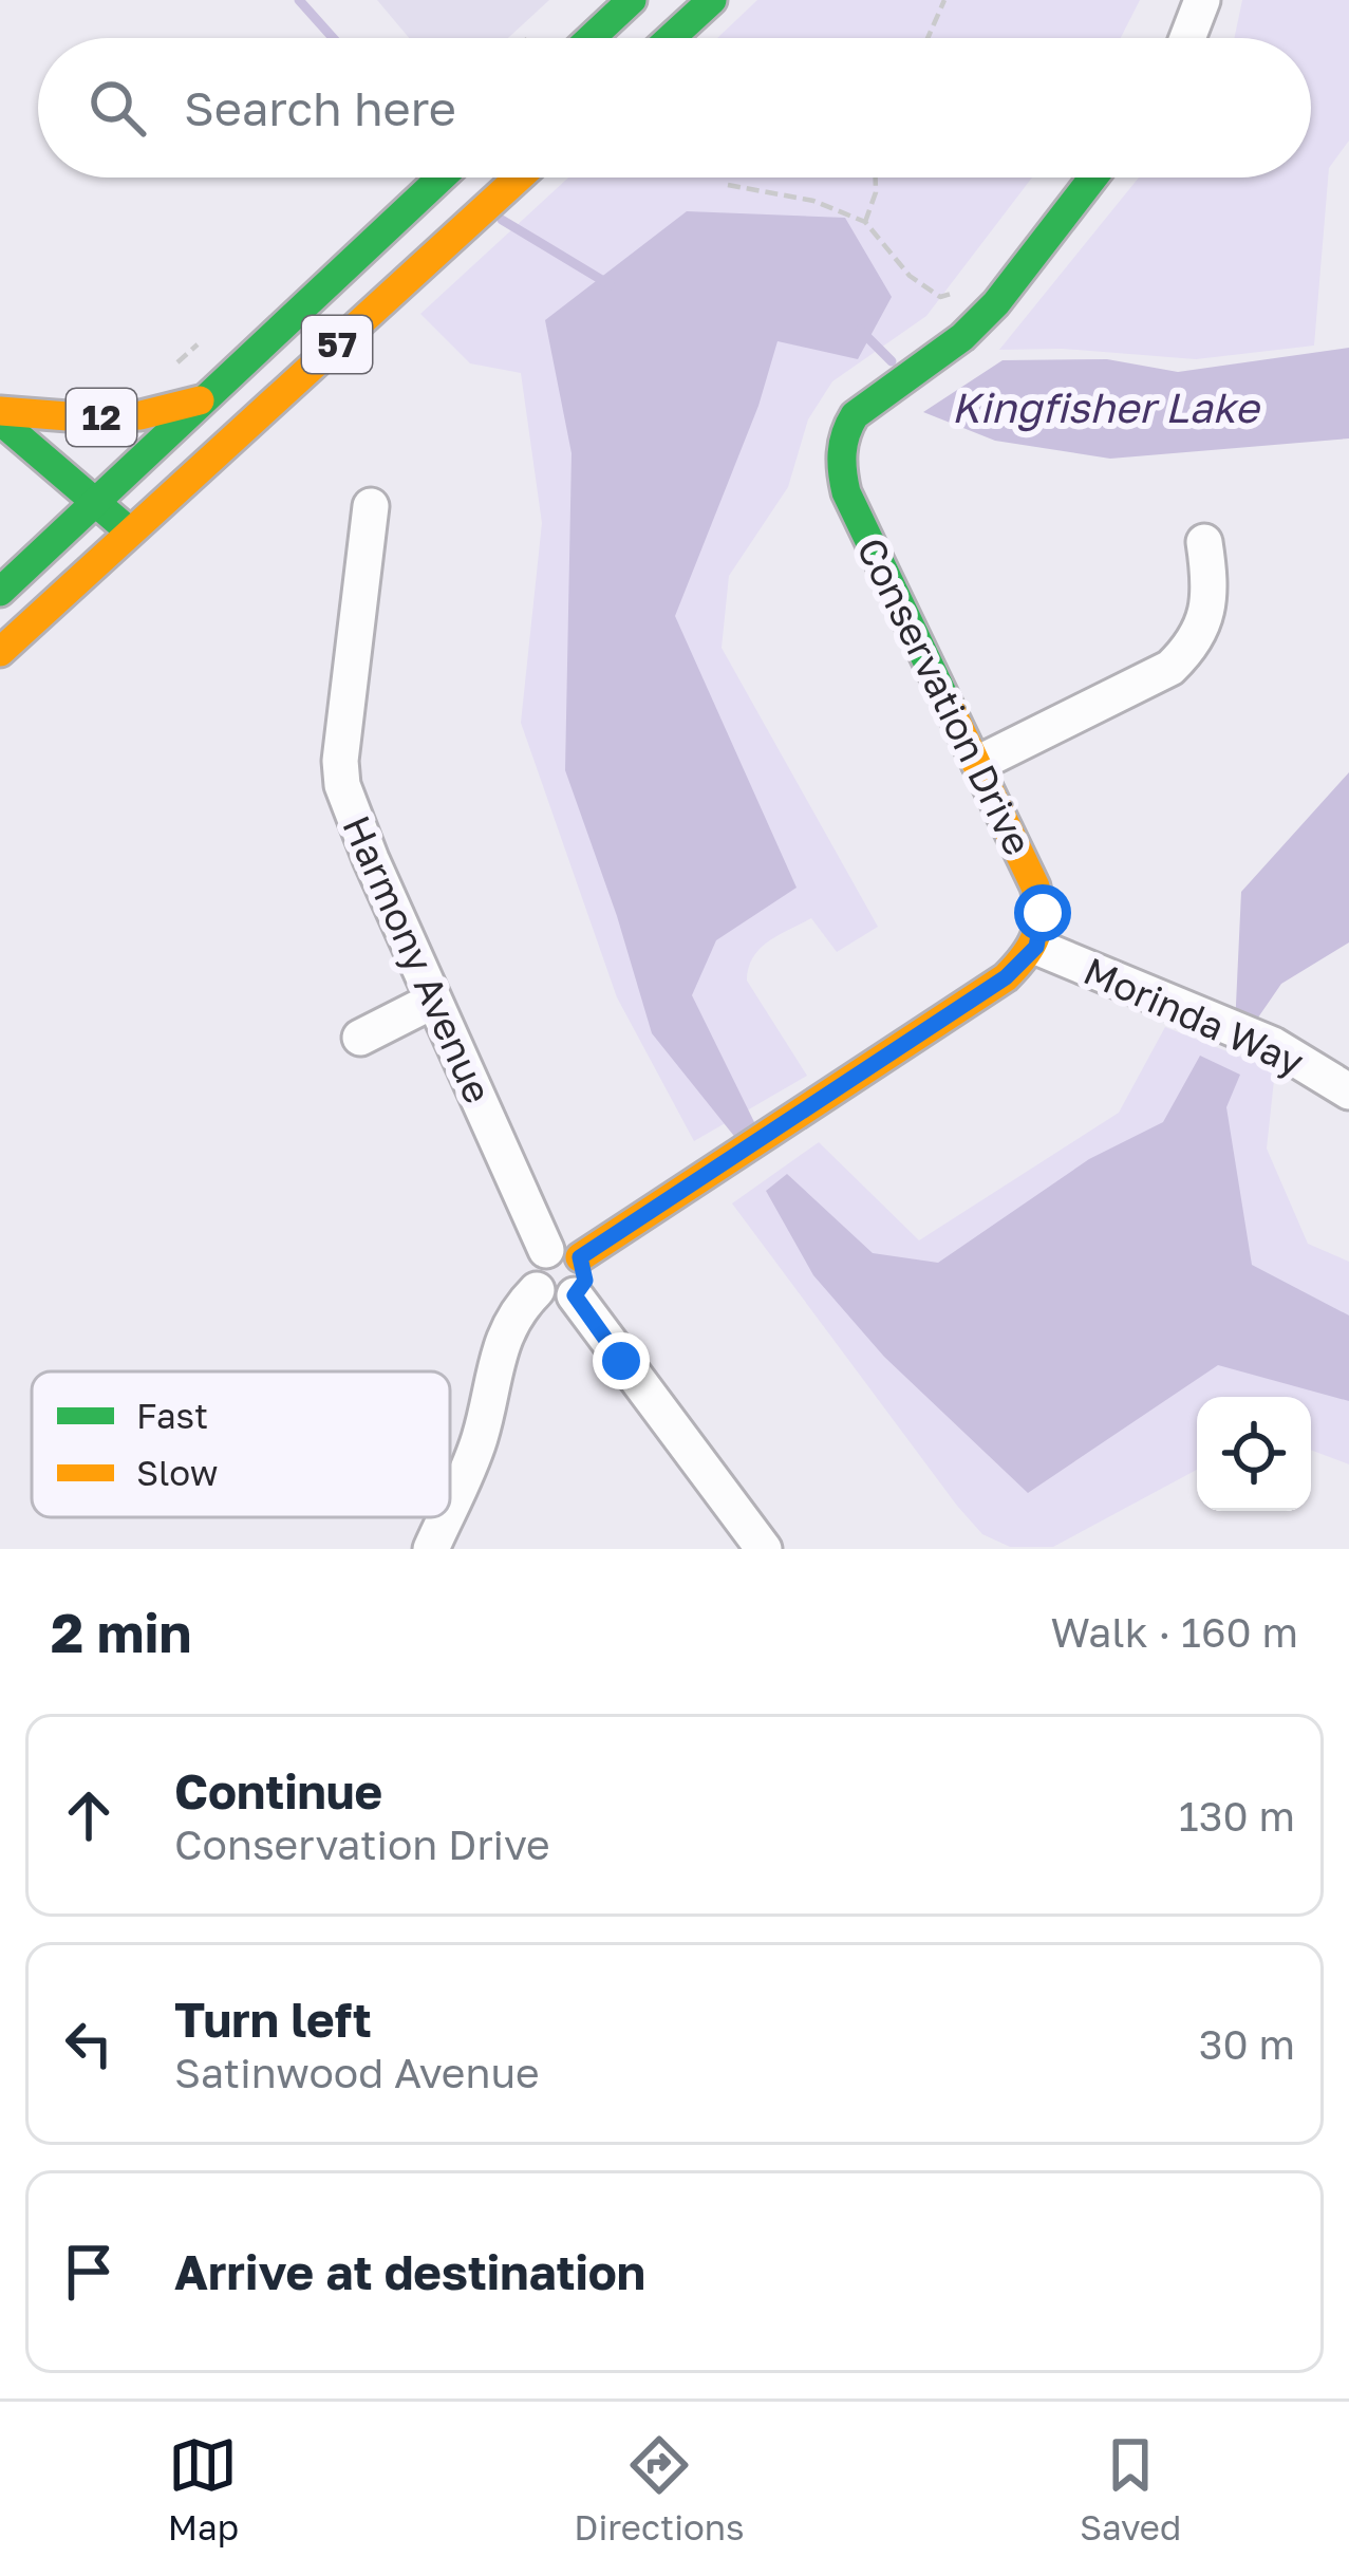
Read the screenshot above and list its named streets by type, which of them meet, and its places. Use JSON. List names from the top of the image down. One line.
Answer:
{"streets":{"main road":["57","12","Conservation Drive"],"street":["Harmony Avenue","Morinda Way"]},"crossings":[["57","12"],["Conservation Drive","Morinda Way"]],"water":["Kingfisher Lake"],"legend":["Fast","Slow"],"page":{"search":"Search here","heading":["2 min","Walk · 160 m"],"list":[["Continue","Conservation Drive","130 m"],["Turn left","Satinwood Avenue","30 m"],"Arrive at destination"],"nav":["Map","Directions","Saved"]}}
